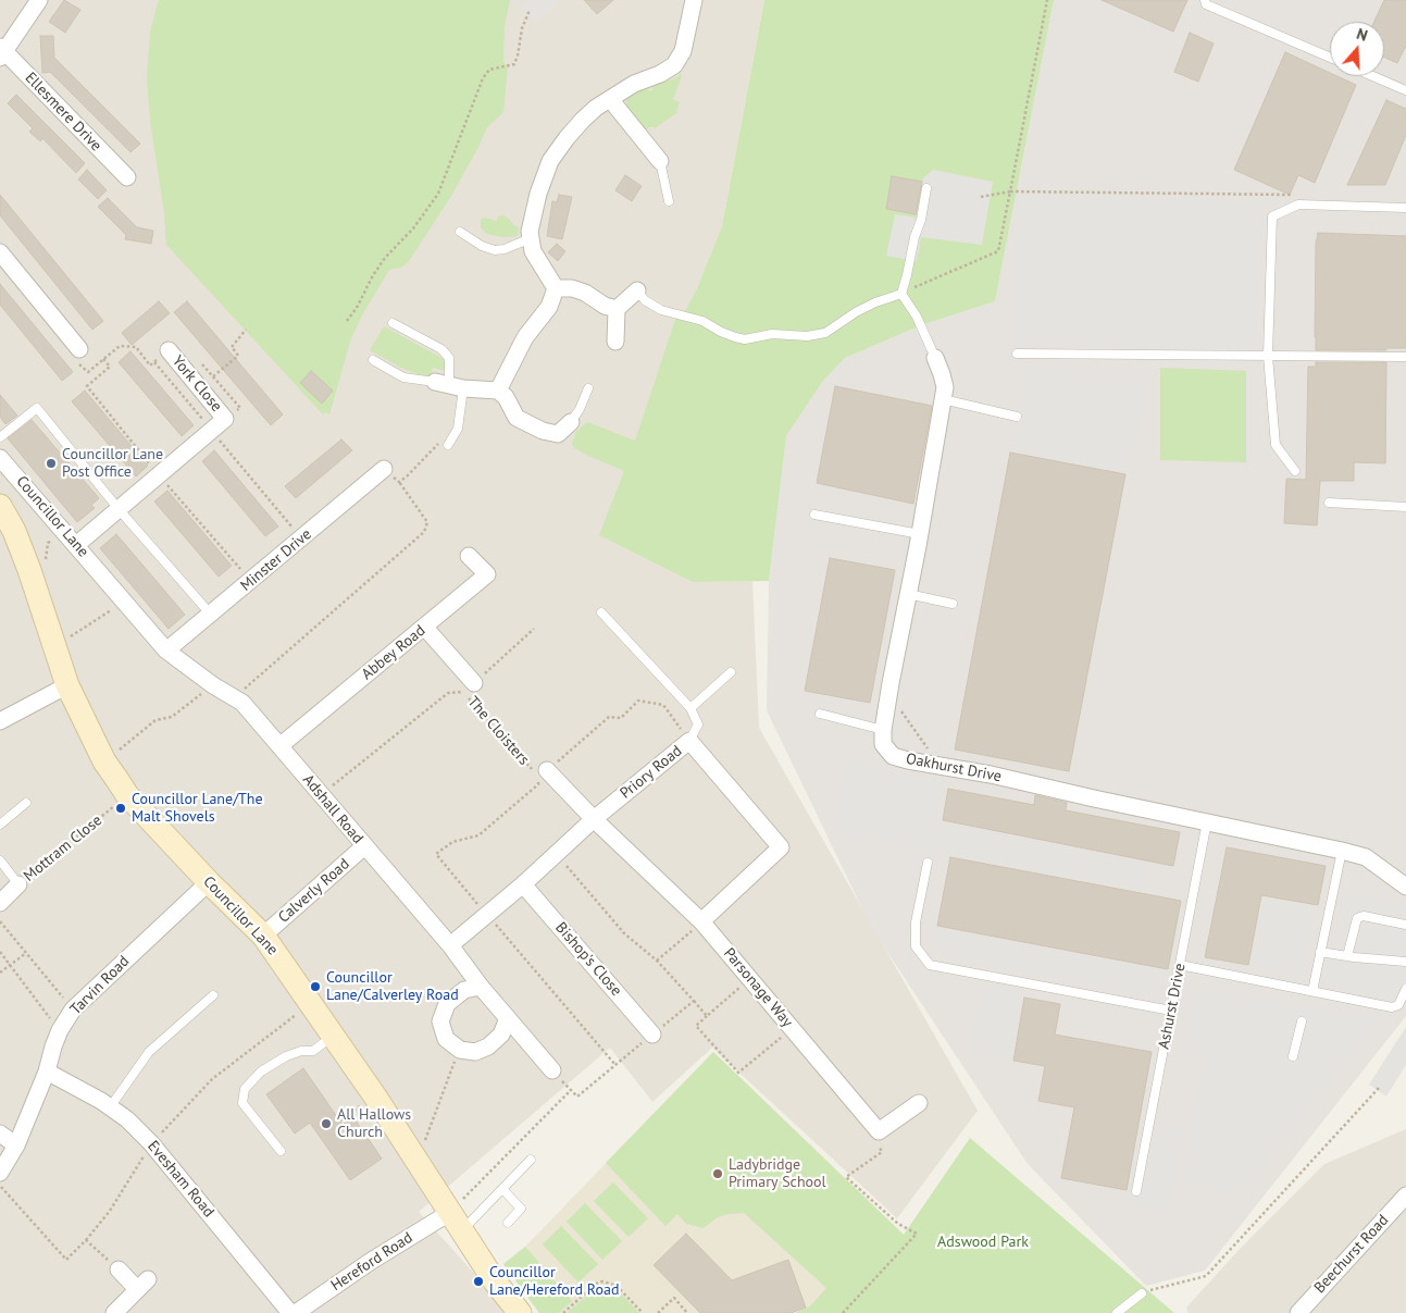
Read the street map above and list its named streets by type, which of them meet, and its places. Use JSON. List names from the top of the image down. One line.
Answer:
{"streets":{"street":["Ellesmere Drive","York Close","Councillor Lane","Minster Drive","Abbey Road","The Cloisters","Oakhurst Drive","Priory Road","Adshall Road","Mottram Close","Calverly Road","Bishop's Close","Tarvin Road","Parsonage Way","Evesham Road","Beechurst Road","Hereford Road"],"lane":["Ashurst Drive"]},"crossings":[["York Close","Councillor Lane"],["Councillor Lane","Minster Drive"],["Councillor Lane","Adshall Road"],["Councillor Lane","Mottram Close"],["Councillor Lane","Calverly Road"],["Councillor Lane","Tarvin Road"],["Councillor Lane","Hereford Road"],["Minster Drive","Adshall Road"],["Abbey Road","The Cloisters"],["Abbey Road","Adshall Road"],["The Cloisters","Priory Road"],["The Cloisters","Parsonage Way"],["Oakhurst Drive","Ashurst Drive"],["Priory Road","Adshall Road"],["Priory Road","Bishop's Close"],["Priory Road","Parsonage Way"],["Adshall Road","Calverly Road"],["Tarvin Road","Evesham Road"]],"parks":["Adswood Park"],"places":["Councillor Lane Post Office","Councillor Lane/The Malt Shovels","Councillor Lane/Calverley Road","All Hallows Church","Ladybridge Primary School","Councillor Lane/Hereford Road"],"north":"top"}
